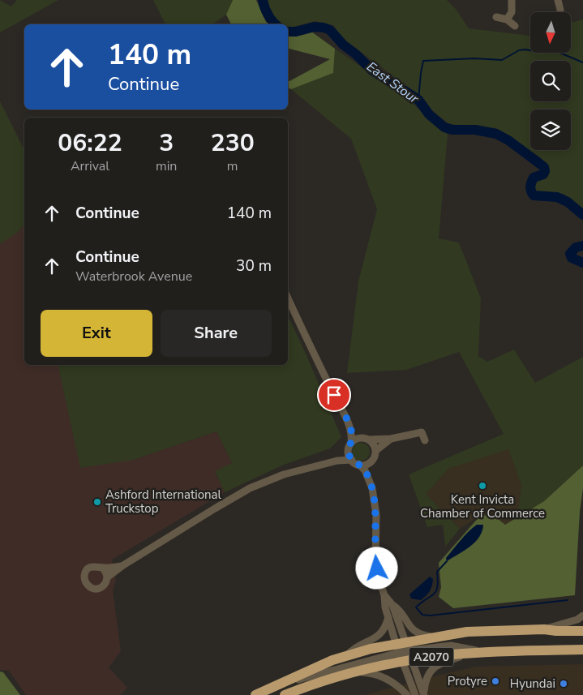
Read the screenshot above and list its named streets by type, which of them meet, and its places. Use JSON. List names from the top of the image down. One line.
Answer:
{"streets":{"highway":["A2070"]},"water":["East Stour"],"places":["Kent Invicta Chamber of Commerce","Ashford International Truckstop","Protyre","Hyundai"],"north":"bottom","page":{"turn":["140 m","Continue"],"eta":["06:22","Arrival","3","min","230","m"],"list":[{"name":"Continue","value":"140 m"},{"name":"Continue","note":"Waterbrook Avenue","value":"30 m"}],"buttons":["Exit","Share"]}}
